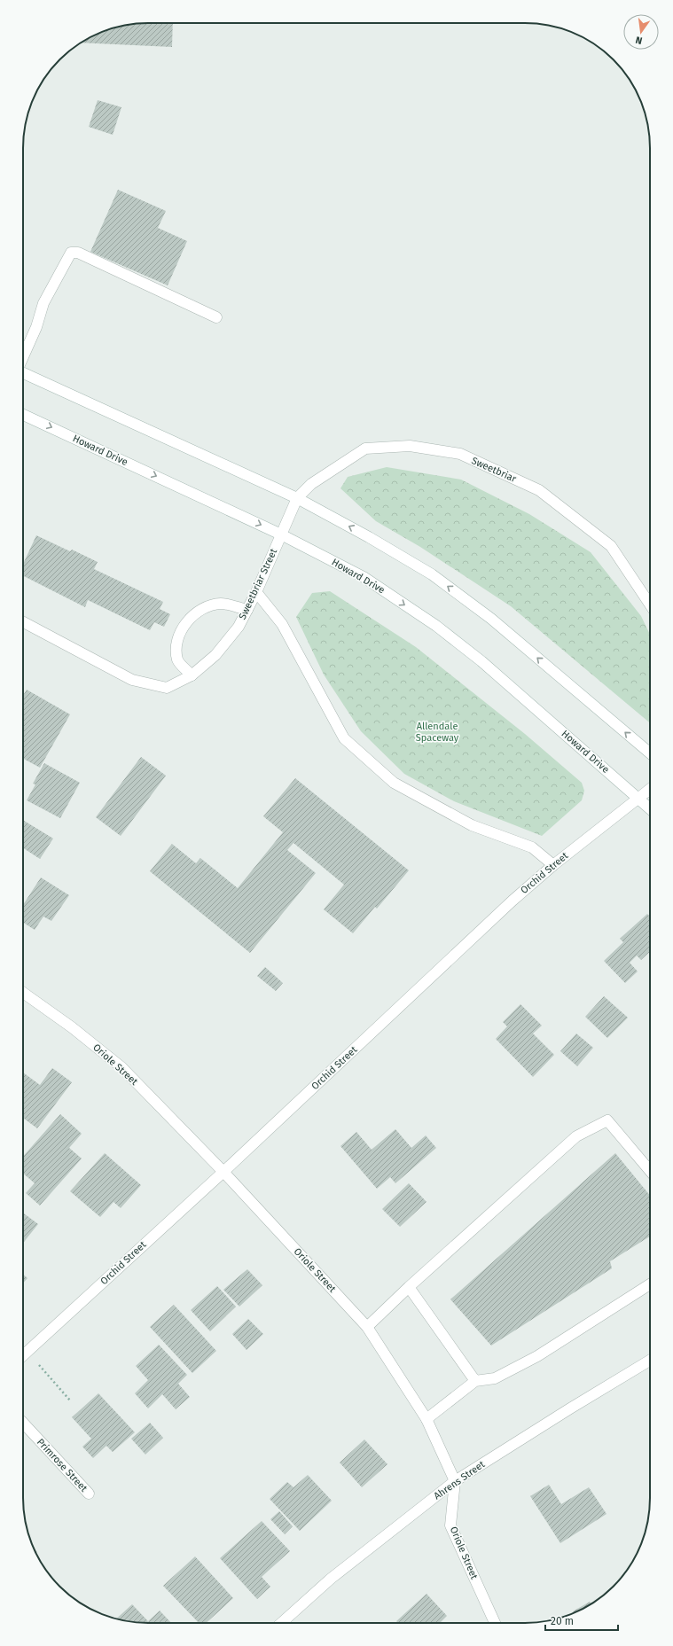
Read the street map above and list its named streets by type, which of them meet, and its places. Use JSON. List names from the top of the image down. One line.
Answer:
{"streets":{"street":["Howard Drive","Sweetbriar","Sweetbriar Street","Orchid Street","Oriole Street","Primrose Street","Ahrens Street"]},"crossings":[["Howard Drive","Sweetbriar Street"],["Howard Drive","Orchid Street"],["Sweetbriar","Sweetbriar Street"],["Orchid Street","Oriole Street"],["Oriole Street","Ahrens Street"]],"parks":["Allendale Spaceway"],"scale_bar":"20 m","north":"bottom"}
